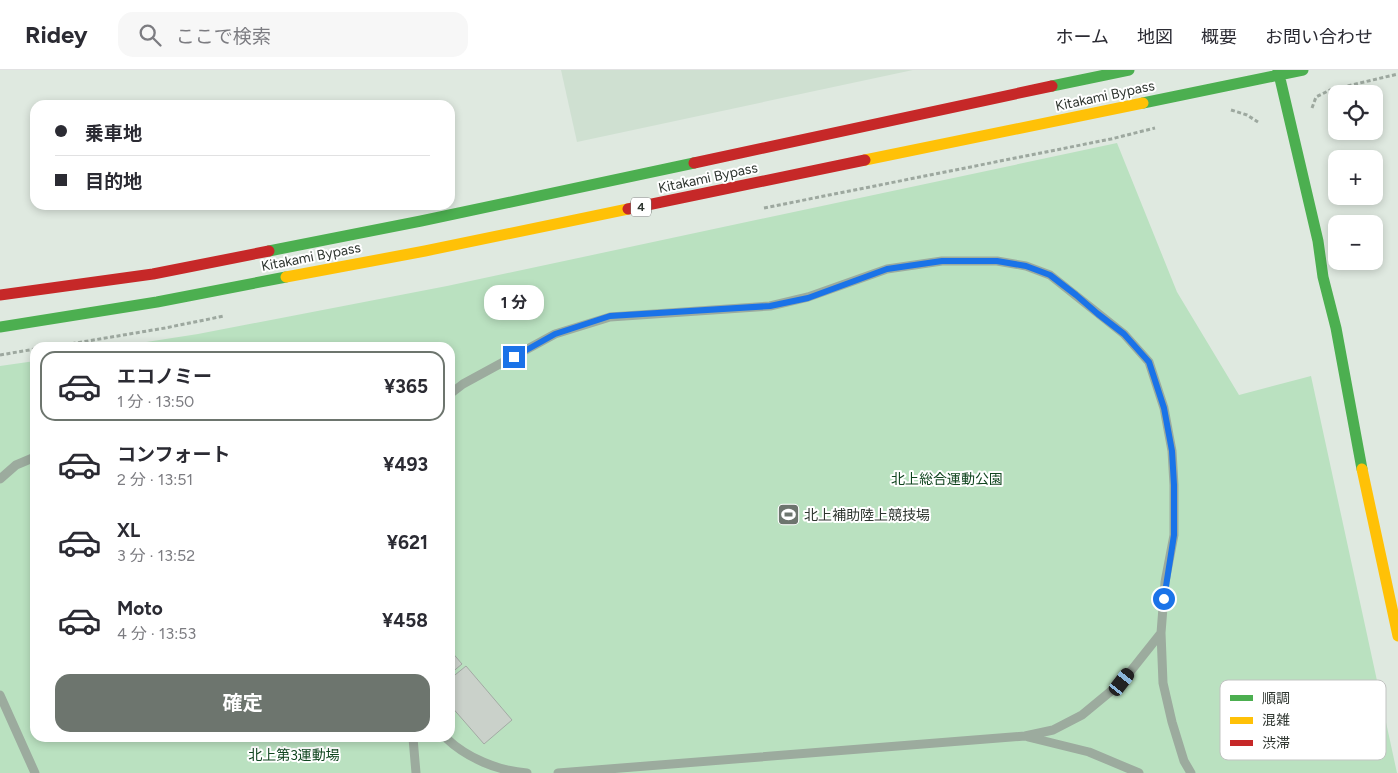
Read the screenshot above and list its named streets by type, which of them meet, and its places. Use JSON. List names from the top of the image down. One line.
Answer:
{"streets":{"main road":["Kitakami Bypass","4"]},"parks":["北上総合運動公園","北上第3運動場"],"places":{"sports":["北上補助陸上競技場"]},"legend":["順調","混雑","渋滞"],"page":{"header":"Ridey","search":"ここで検索","nav":["ホーム","地図","概要","お問い合わせ"],"map_buttons":["+","−"],"banner":["乗車地","目的地"],"bubble":"1 分","list":[{"name":"エコノミー","note":"1 分 · 13:50","value":"¥365"},{"name":"コンフォート","note":"2 分 · 13:51","value":"¥493"},{"name":"XL","note":"3 分 · 13:52","value":"¥621"},{"name":"Moto","note":"4 分 · 13:53","value":"¥458"}],"buttons":"確定"}}
